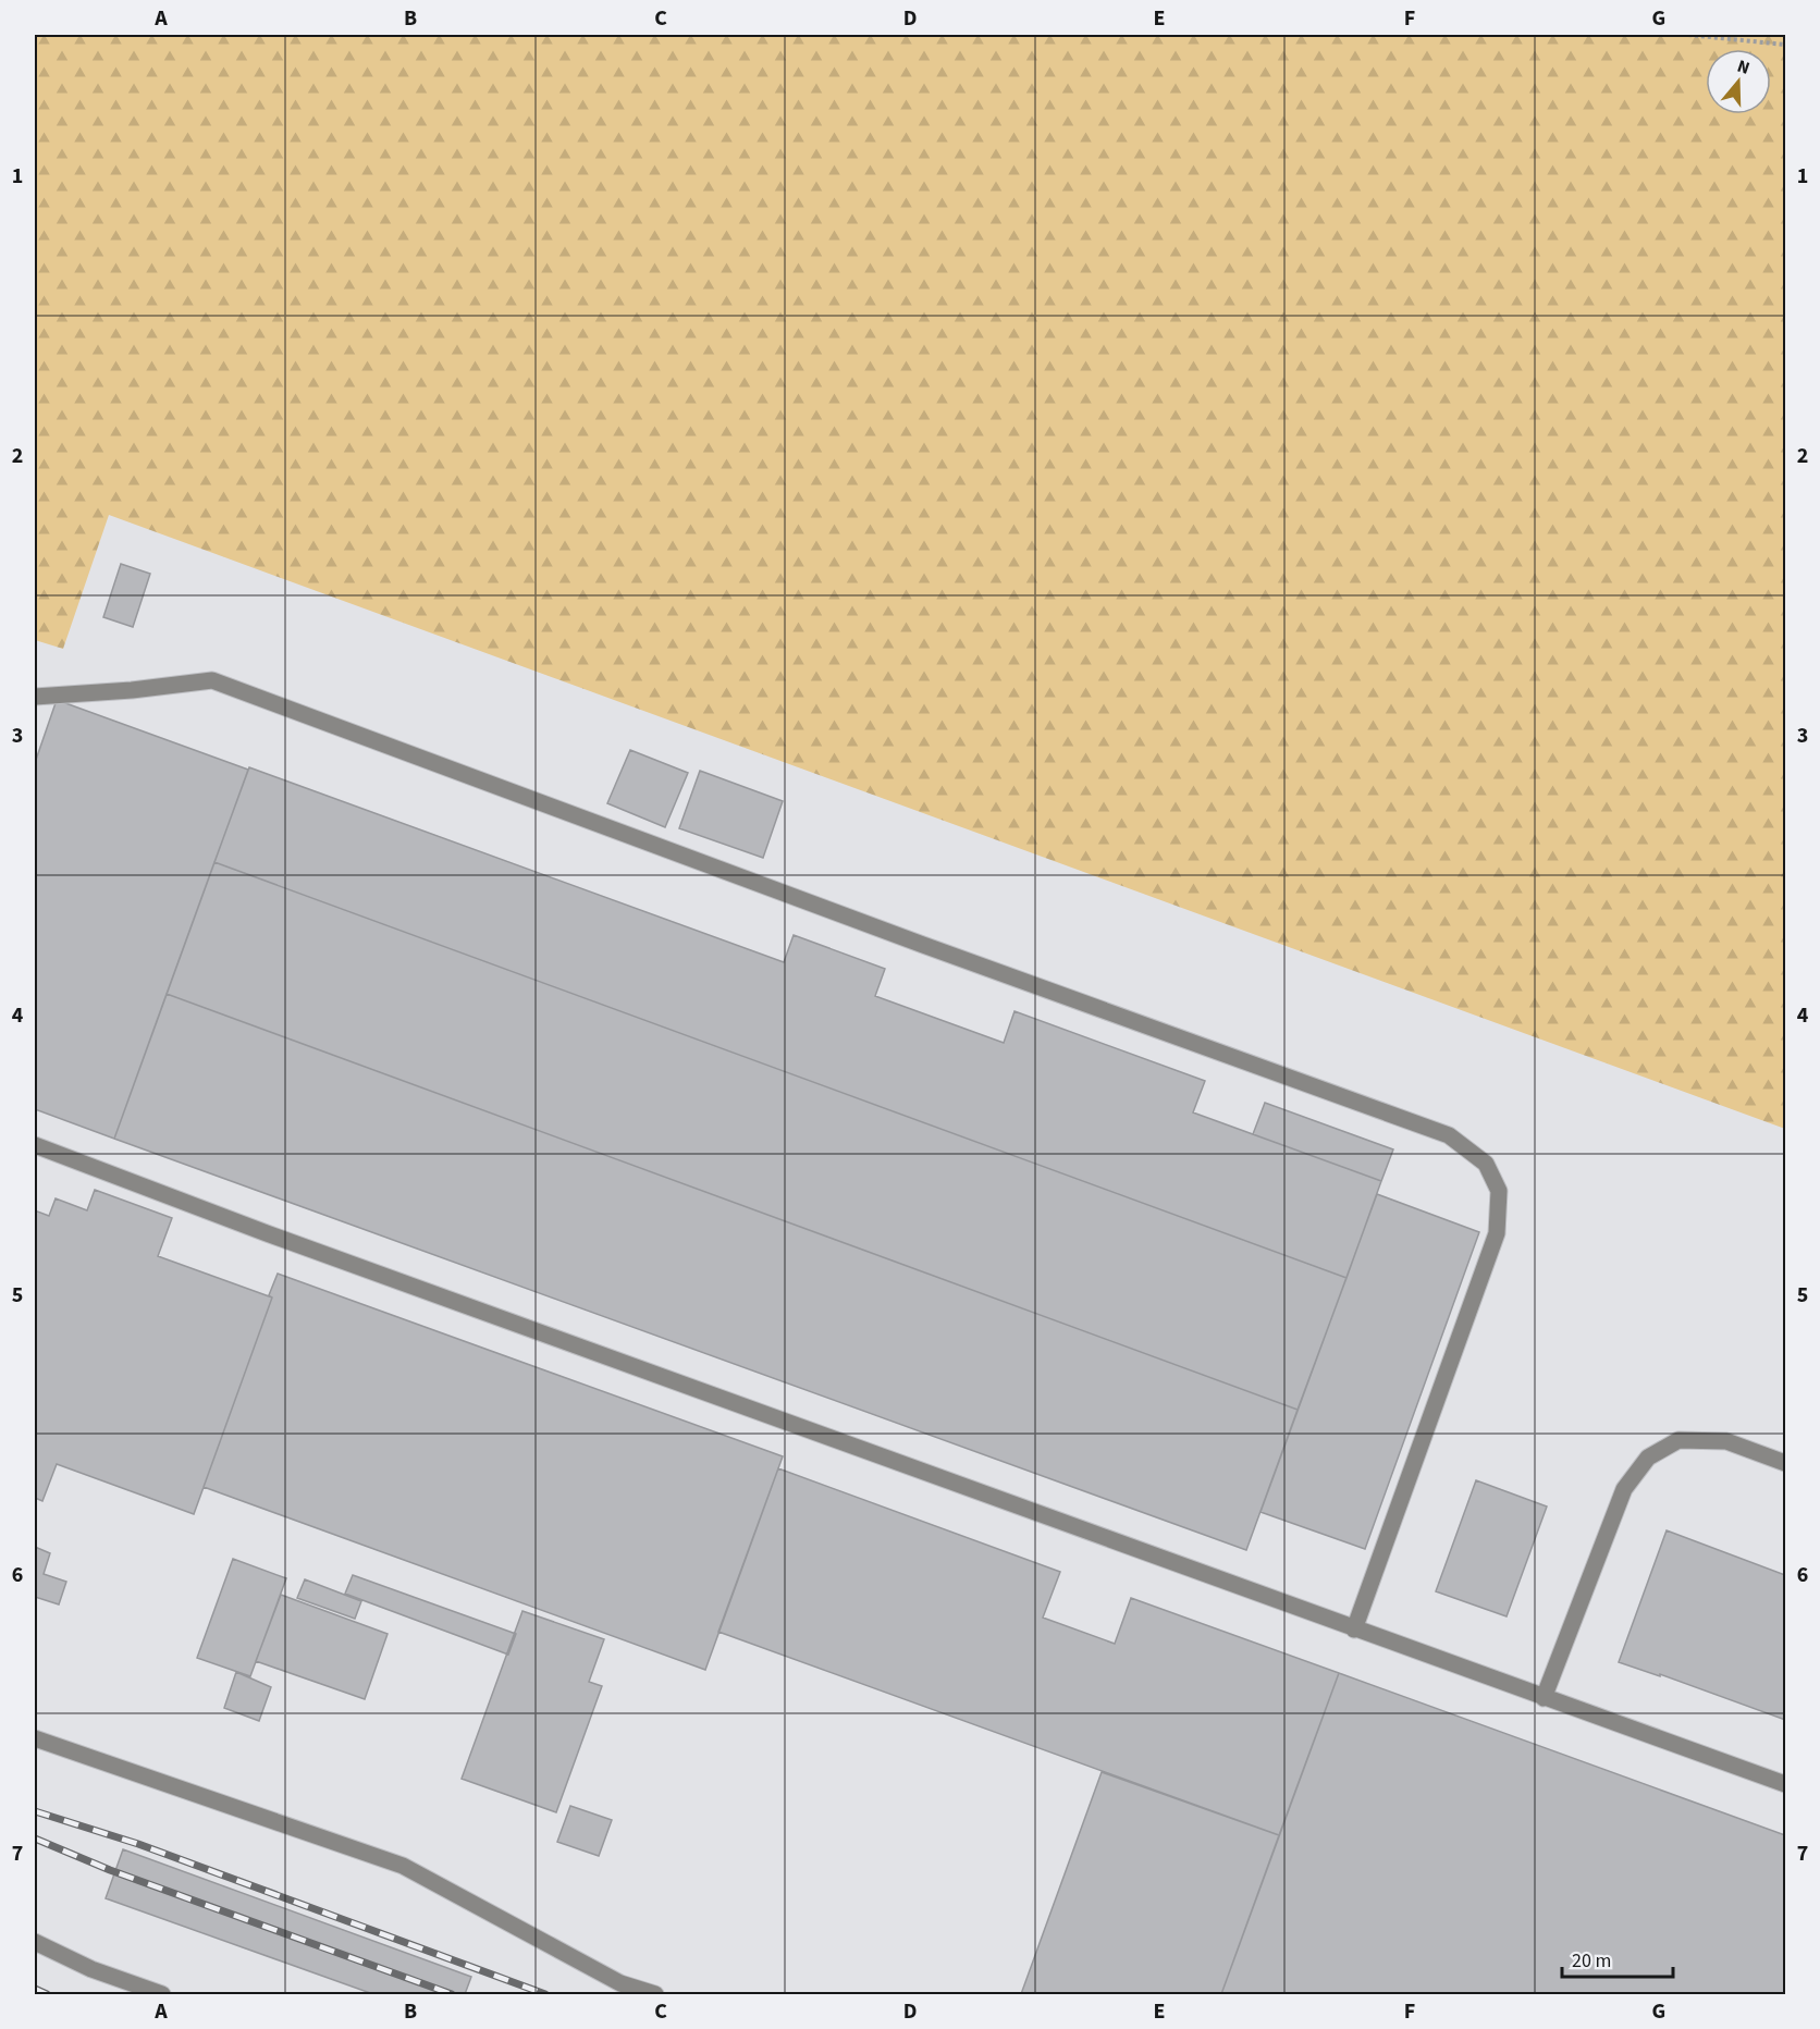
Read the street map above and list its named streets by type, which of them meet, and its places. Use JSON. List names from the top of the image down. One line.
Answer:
{"scale_bar":"20 m","north":"top","grid":{"columns":["A","B","C","D","E","F","G"],"rows":["1","2","3","4","5","6","7"]}}
